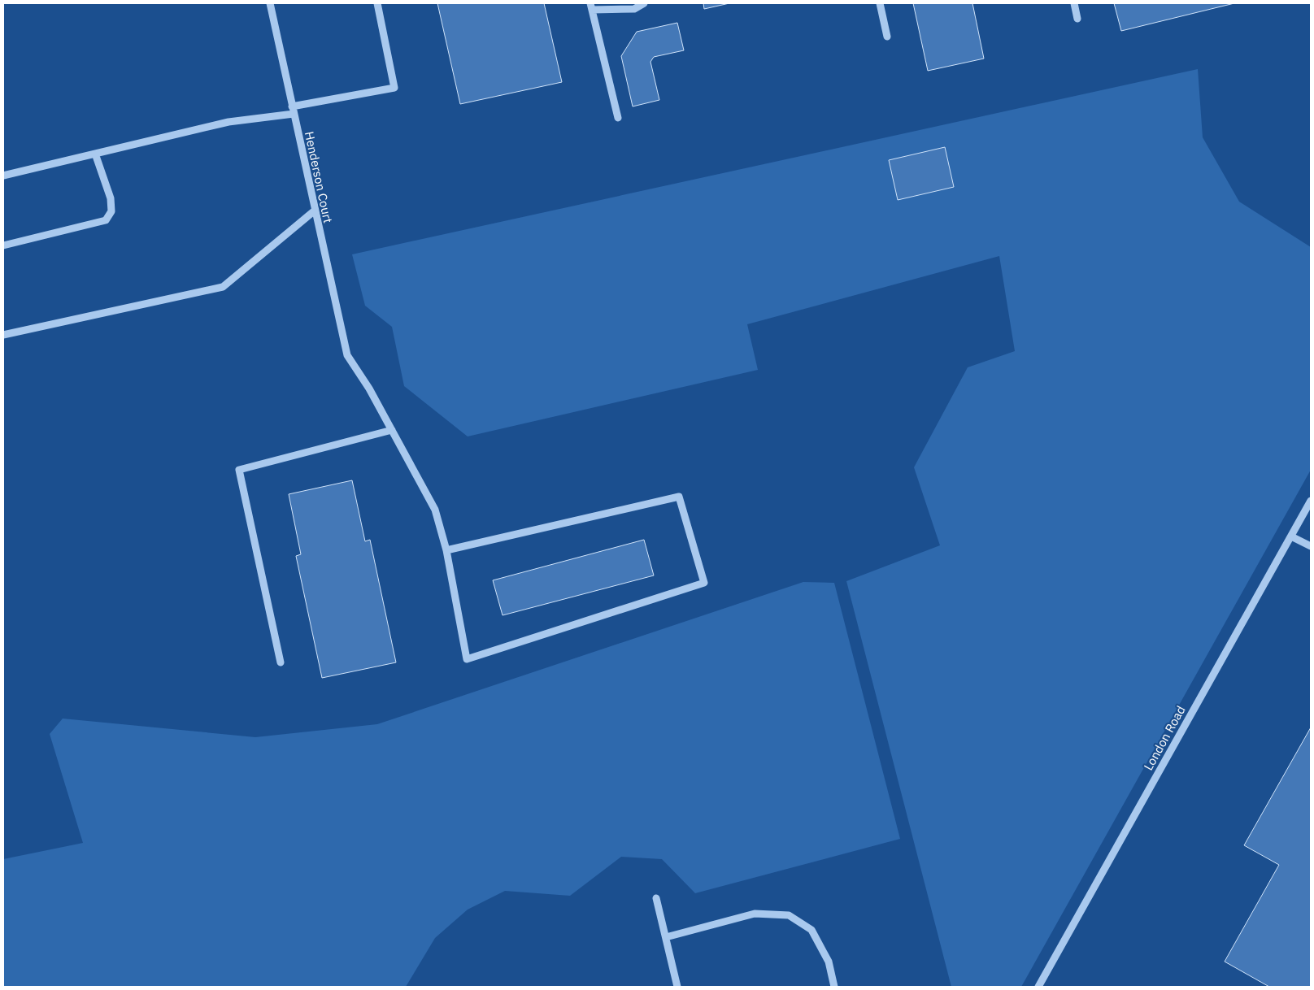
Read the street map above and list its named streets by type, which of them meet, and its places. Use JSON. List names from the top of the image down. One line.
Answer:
{"streets":{"street":["Henderson Court","London Road"]}}
